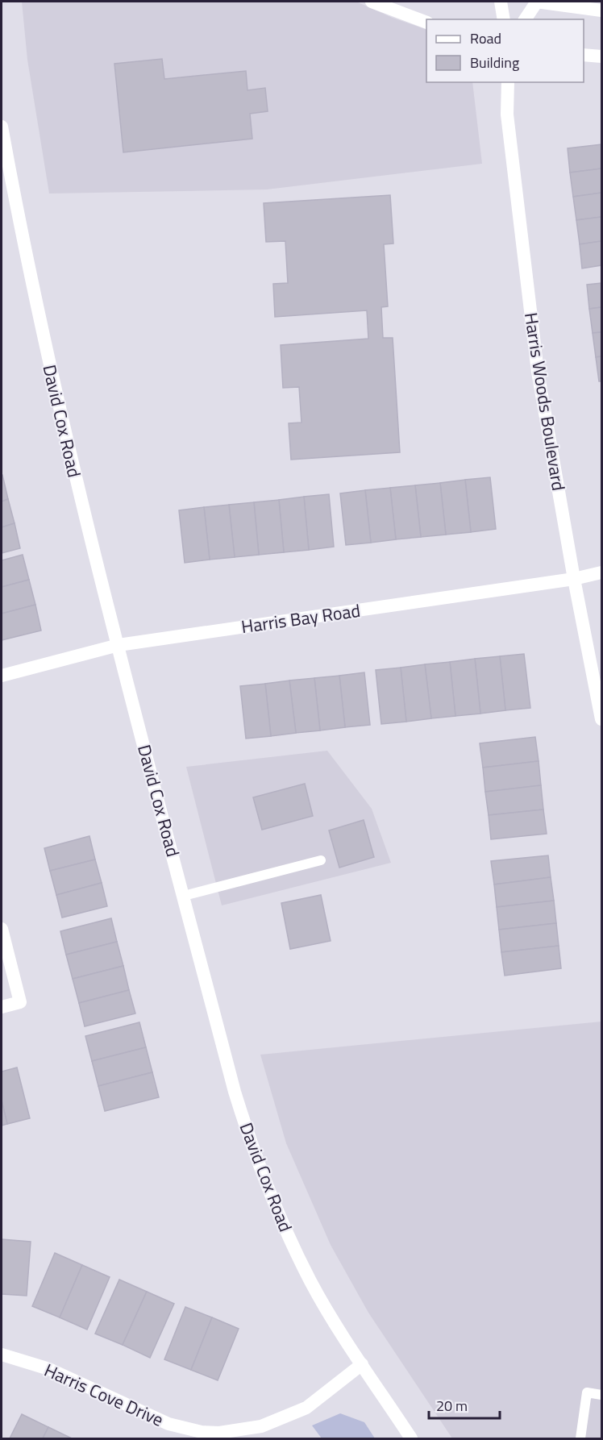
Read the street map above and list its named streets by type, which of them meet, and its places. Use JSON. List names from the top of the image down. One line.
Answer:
{"streets":{"street":["Harris Woods Boulevard","David Cox Road","Harris Bay Road","Harris Cove Drive"]},"crossings":[["Harris Woods Boulevard","Harris Bay Road"],["David Cox Road","Harris Bay Road"],["David Cox Road","Harris Cove Drive"]],"legend":["Road","Building"],"scale_bar":"20 m"}
